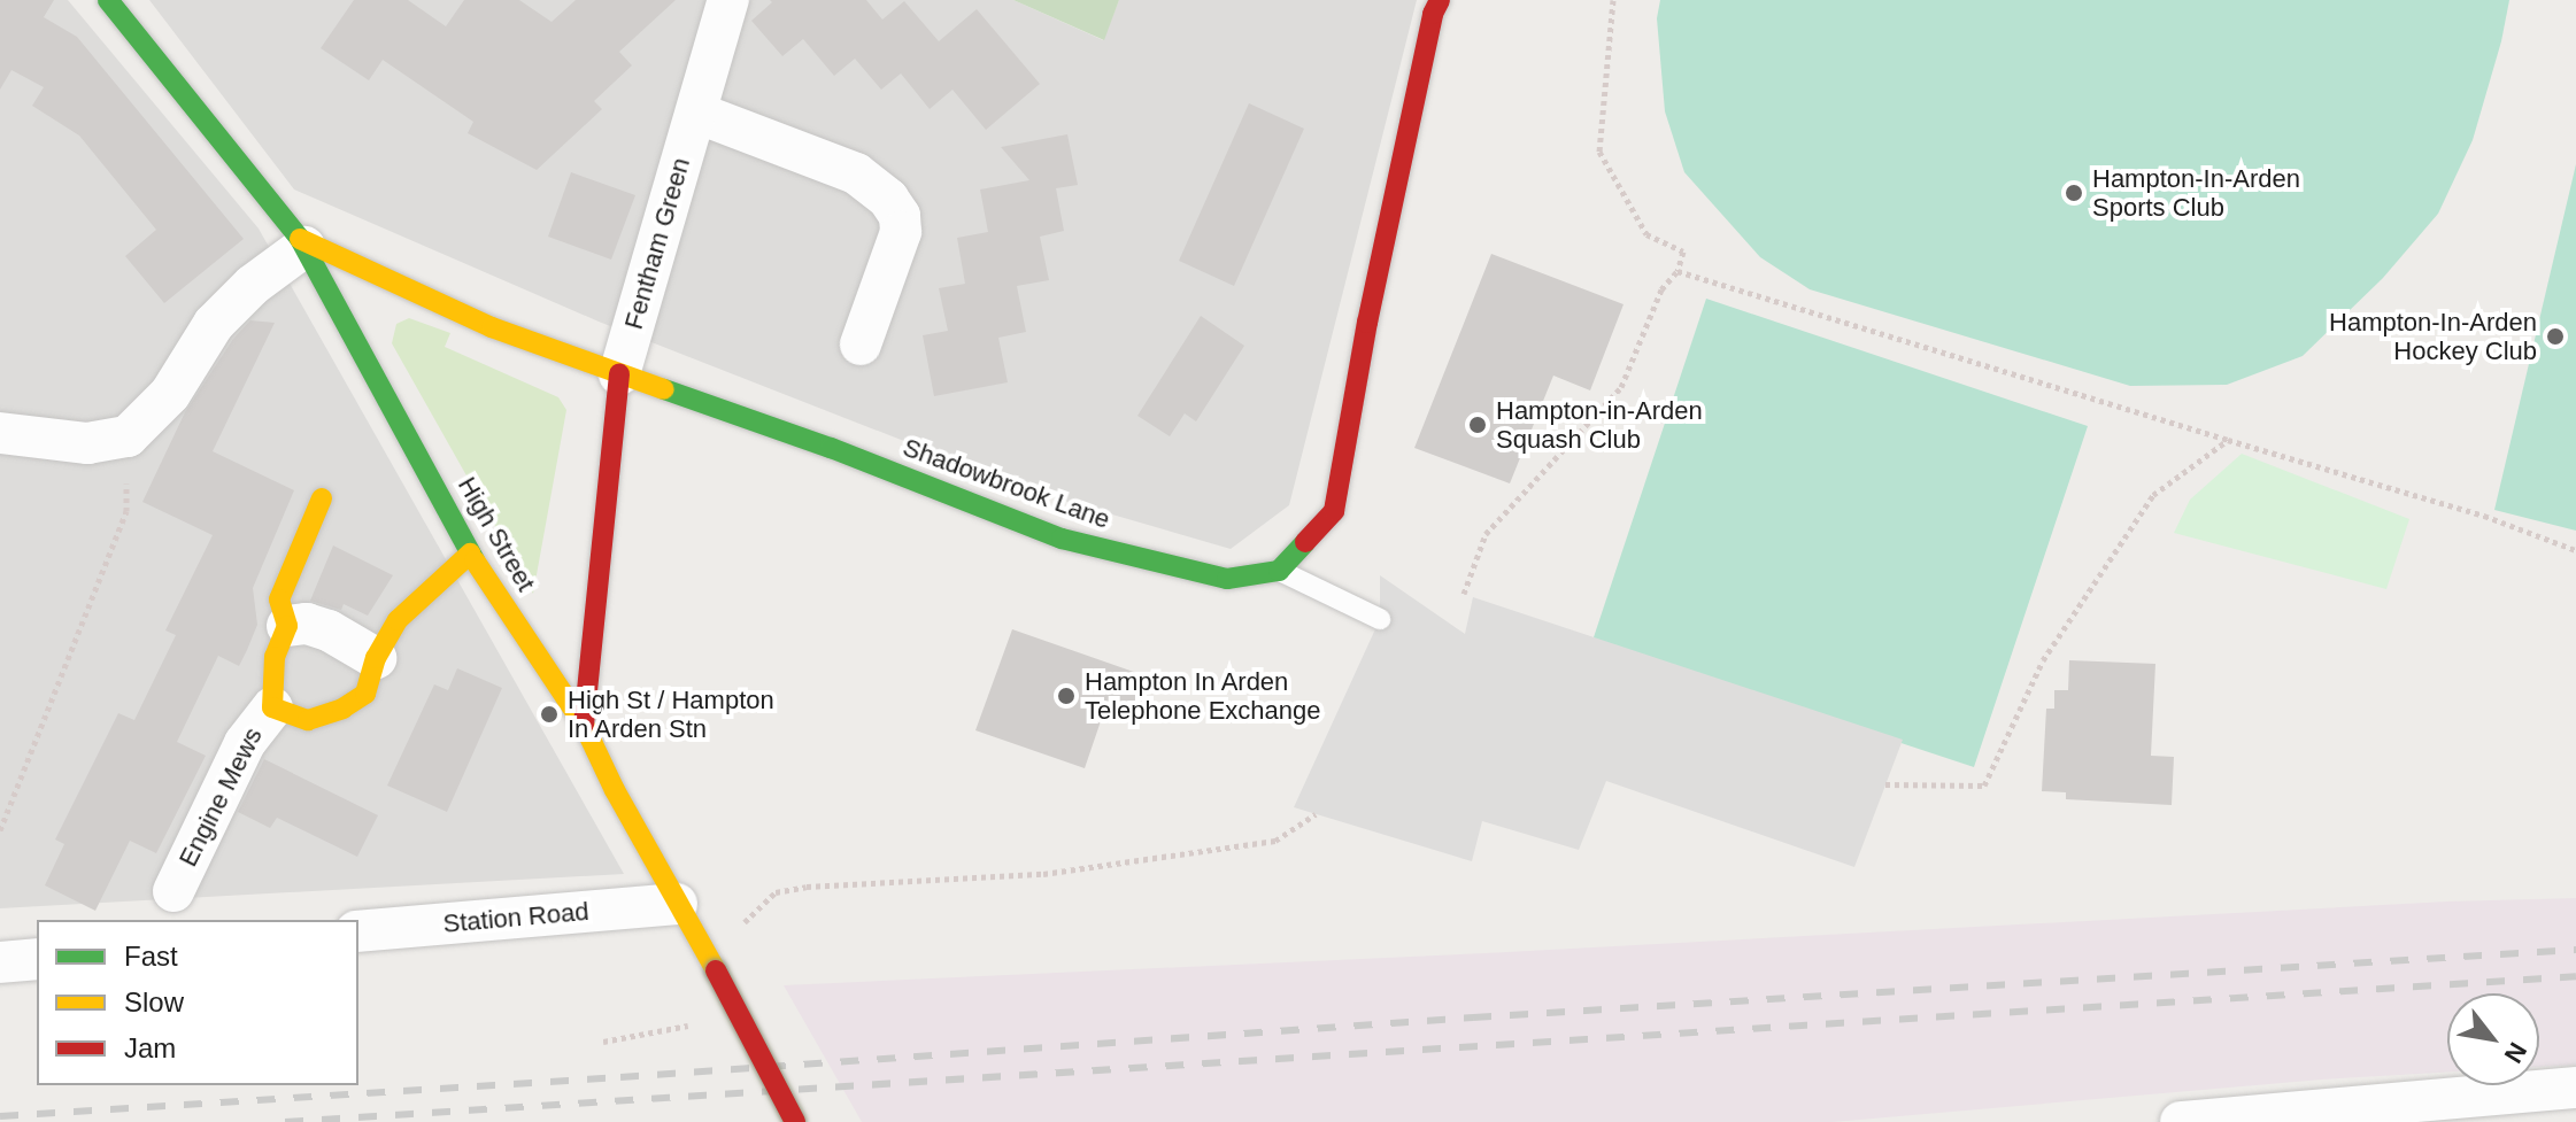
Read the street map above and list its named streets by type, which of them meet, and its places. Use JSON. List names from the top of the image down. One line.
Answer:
{"streets":{"street":["Fentham Green","Shadowbrook Lane","High Street","Engine Mews","Station Road"]},"crossings":[["Fentham Green","Shadowbrook Lane"],["Shadowbrook Lane","High Street"],["High Street","Engine Mews"],["High Street","Station Road"]],"places":["Hampton-In-Arden Sports Club","Hampton-In-Arden Hockey Club","Hampton-in-Arden Squash Club","Hampton In Arden Telephone Exchange","High St / Hampton In Arden Stn"],"legend":["Fast","Slow","Jam"],"north":"bottom right"}
